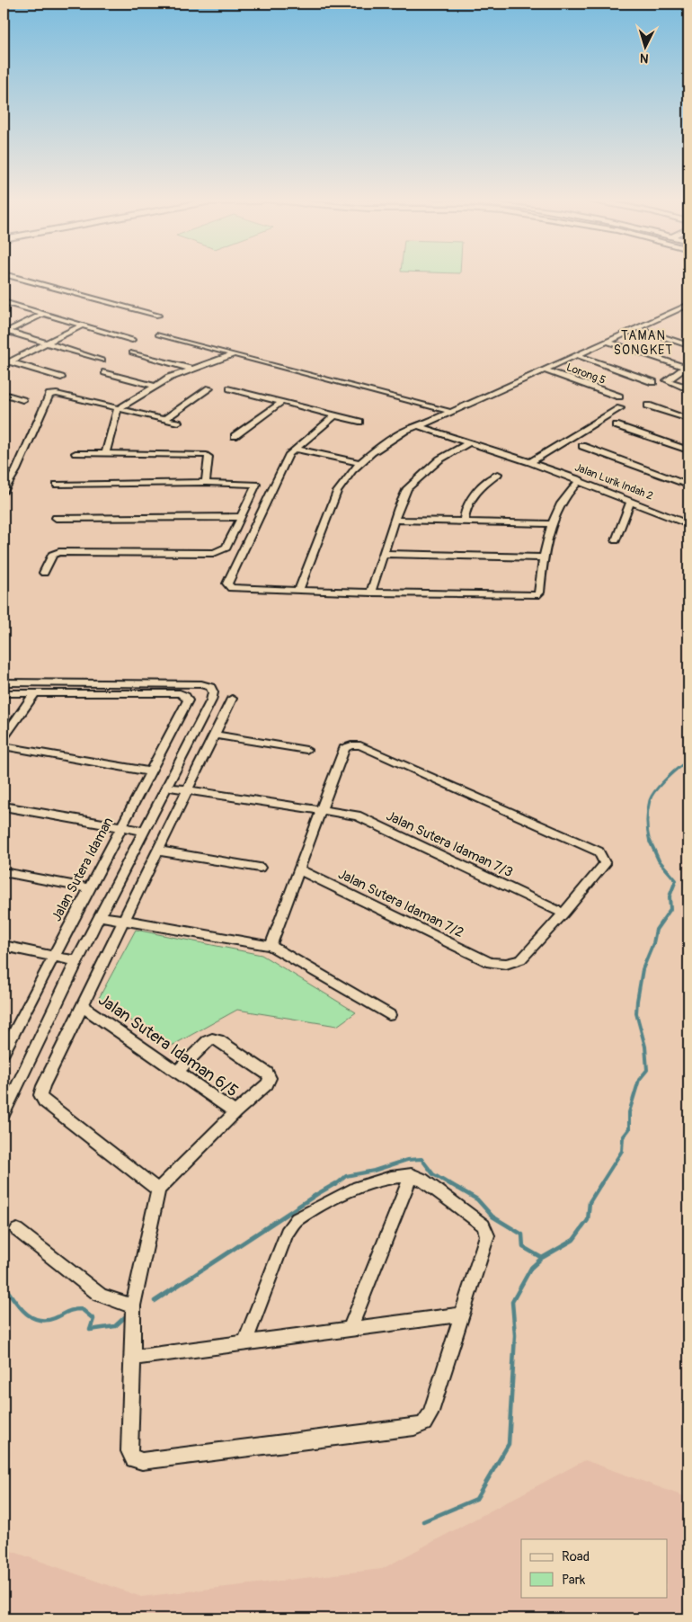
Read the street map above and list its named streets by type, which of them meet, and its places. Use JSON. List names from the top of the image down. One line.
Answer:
{"streets":{"street":["Lorong 5","Jalan Lurik Indah 2","Jalan Sutera Idaman 7/3","Jalan Sutera Idaman","Jalan Sutera Idaman 7/2","Jalan Sutera Idaman 6/5"]},"crossings":[["Jalan Sutera Idaman 7/3","Jalan Sutera Idaman 7/2"]],"districts":["TAMAN SONGKET"],"legend":["Road","Park"],"north":"bottom"}
